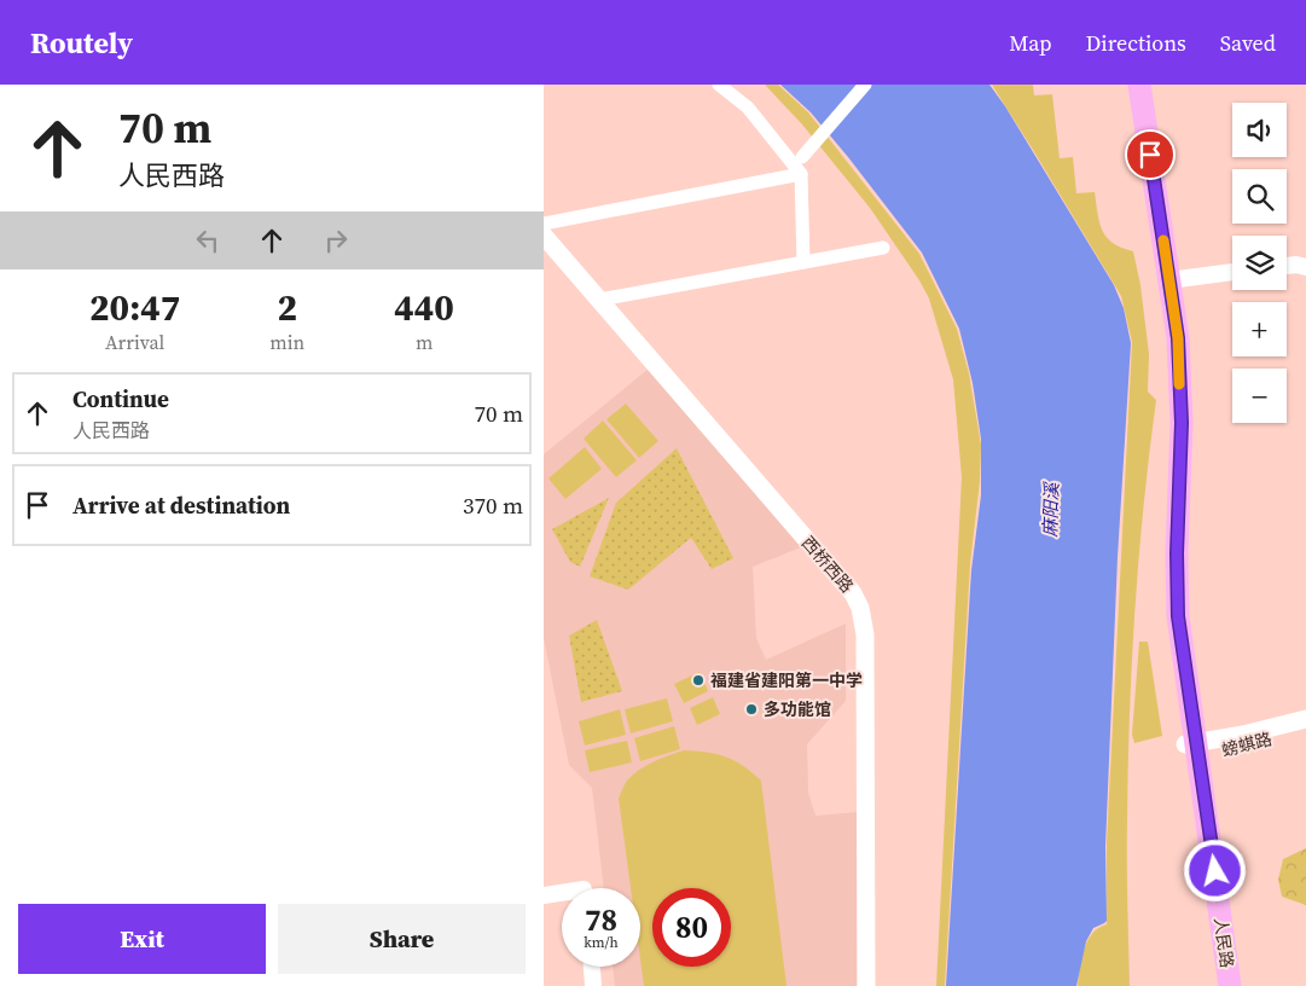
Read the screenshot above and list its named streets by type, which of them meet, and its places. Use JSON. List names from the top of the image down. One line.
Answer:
{"streets":{"highway":["人民路"],"main road":["西桥西路","螃蜞路"]},"crossings":[["螃蜞路","人民路"]],"water":["麻阳溪"],"places":["福建省建阳第一中学","多功能馆"],"page":{"header":"Routely","nav":["Map","Directions","Saved"],"turn":["70 m","人民西路"],"map_buttons":["+","−"],"eta":["20:47","Arrival","2","min","440","m"],"list":[{"name":"Continue","note":"人民西路","value":"70 m"},{"name":"Arrive at destination","value":"370 m"}],"speed":"78 km/h","limit":"80","buttons":["Exit","Share"]}}
